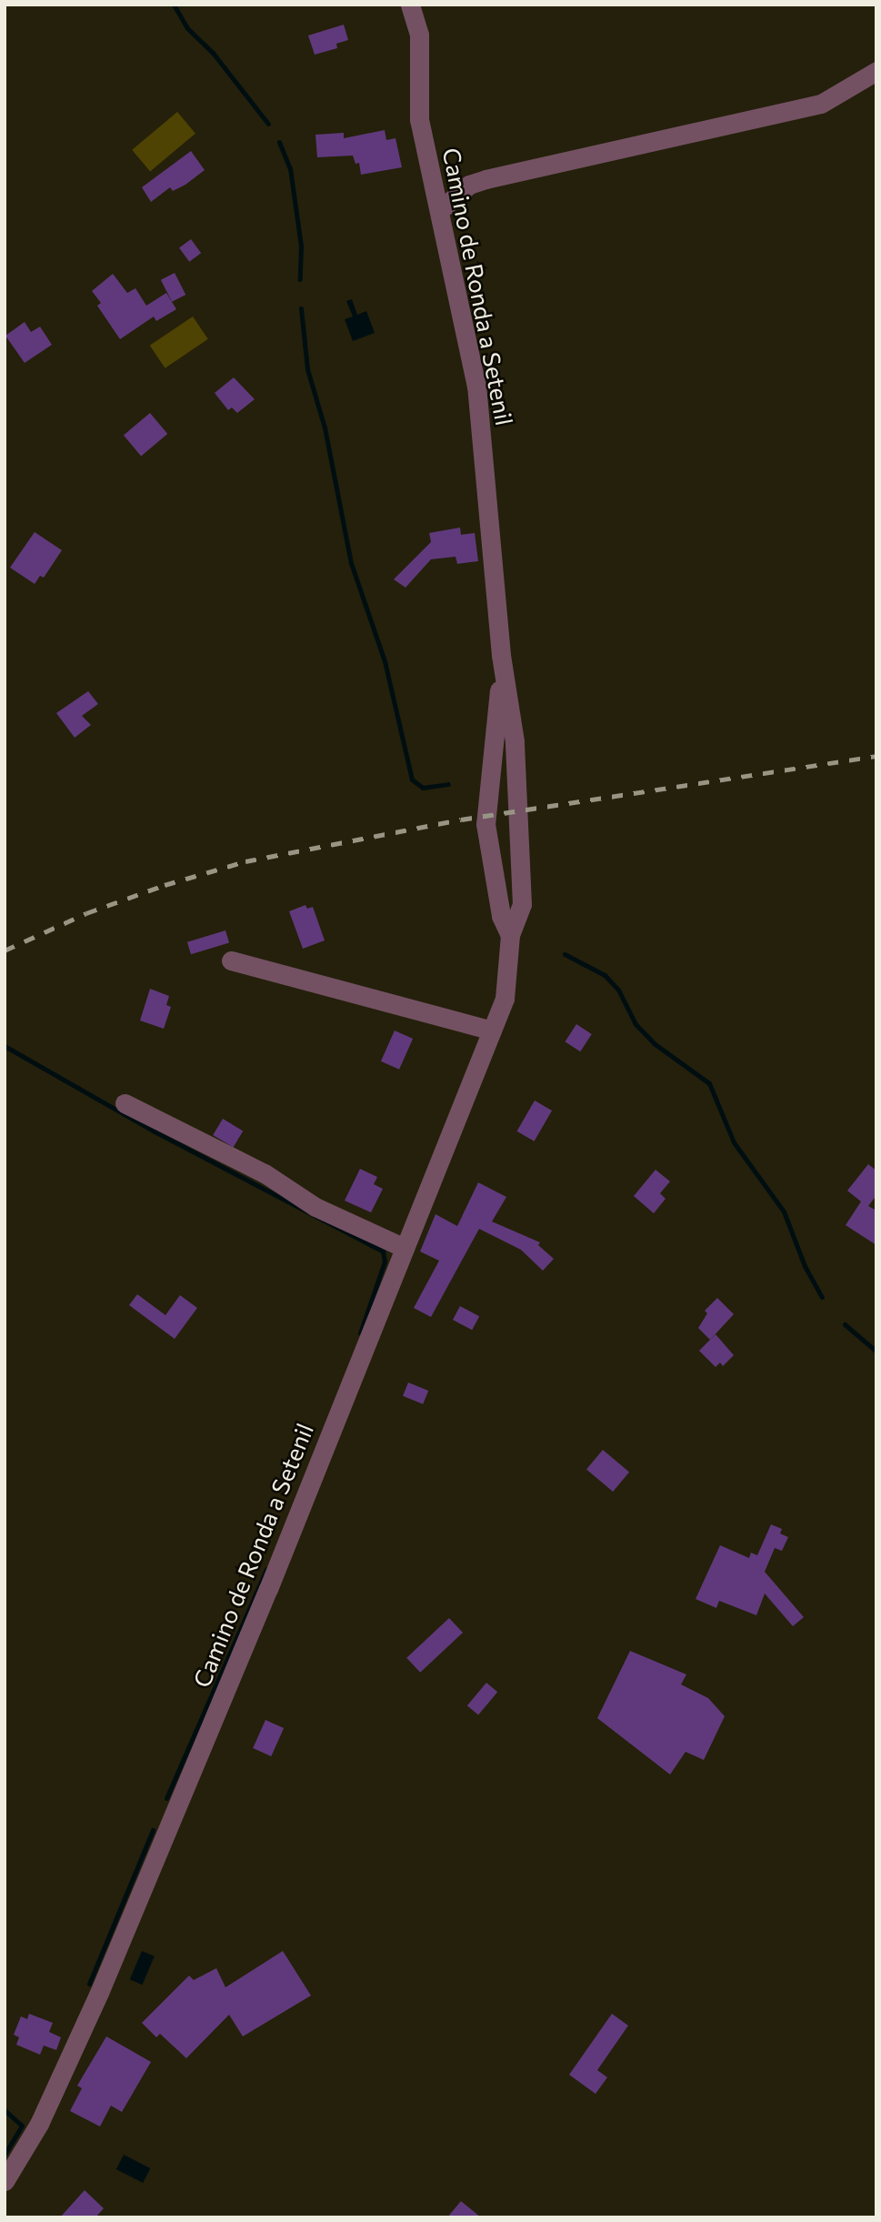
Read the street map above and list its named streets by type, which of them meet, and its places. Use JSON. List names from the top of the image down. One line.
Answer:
{"streets":{"street":["Camino de Ronda a Setenil"]}}
